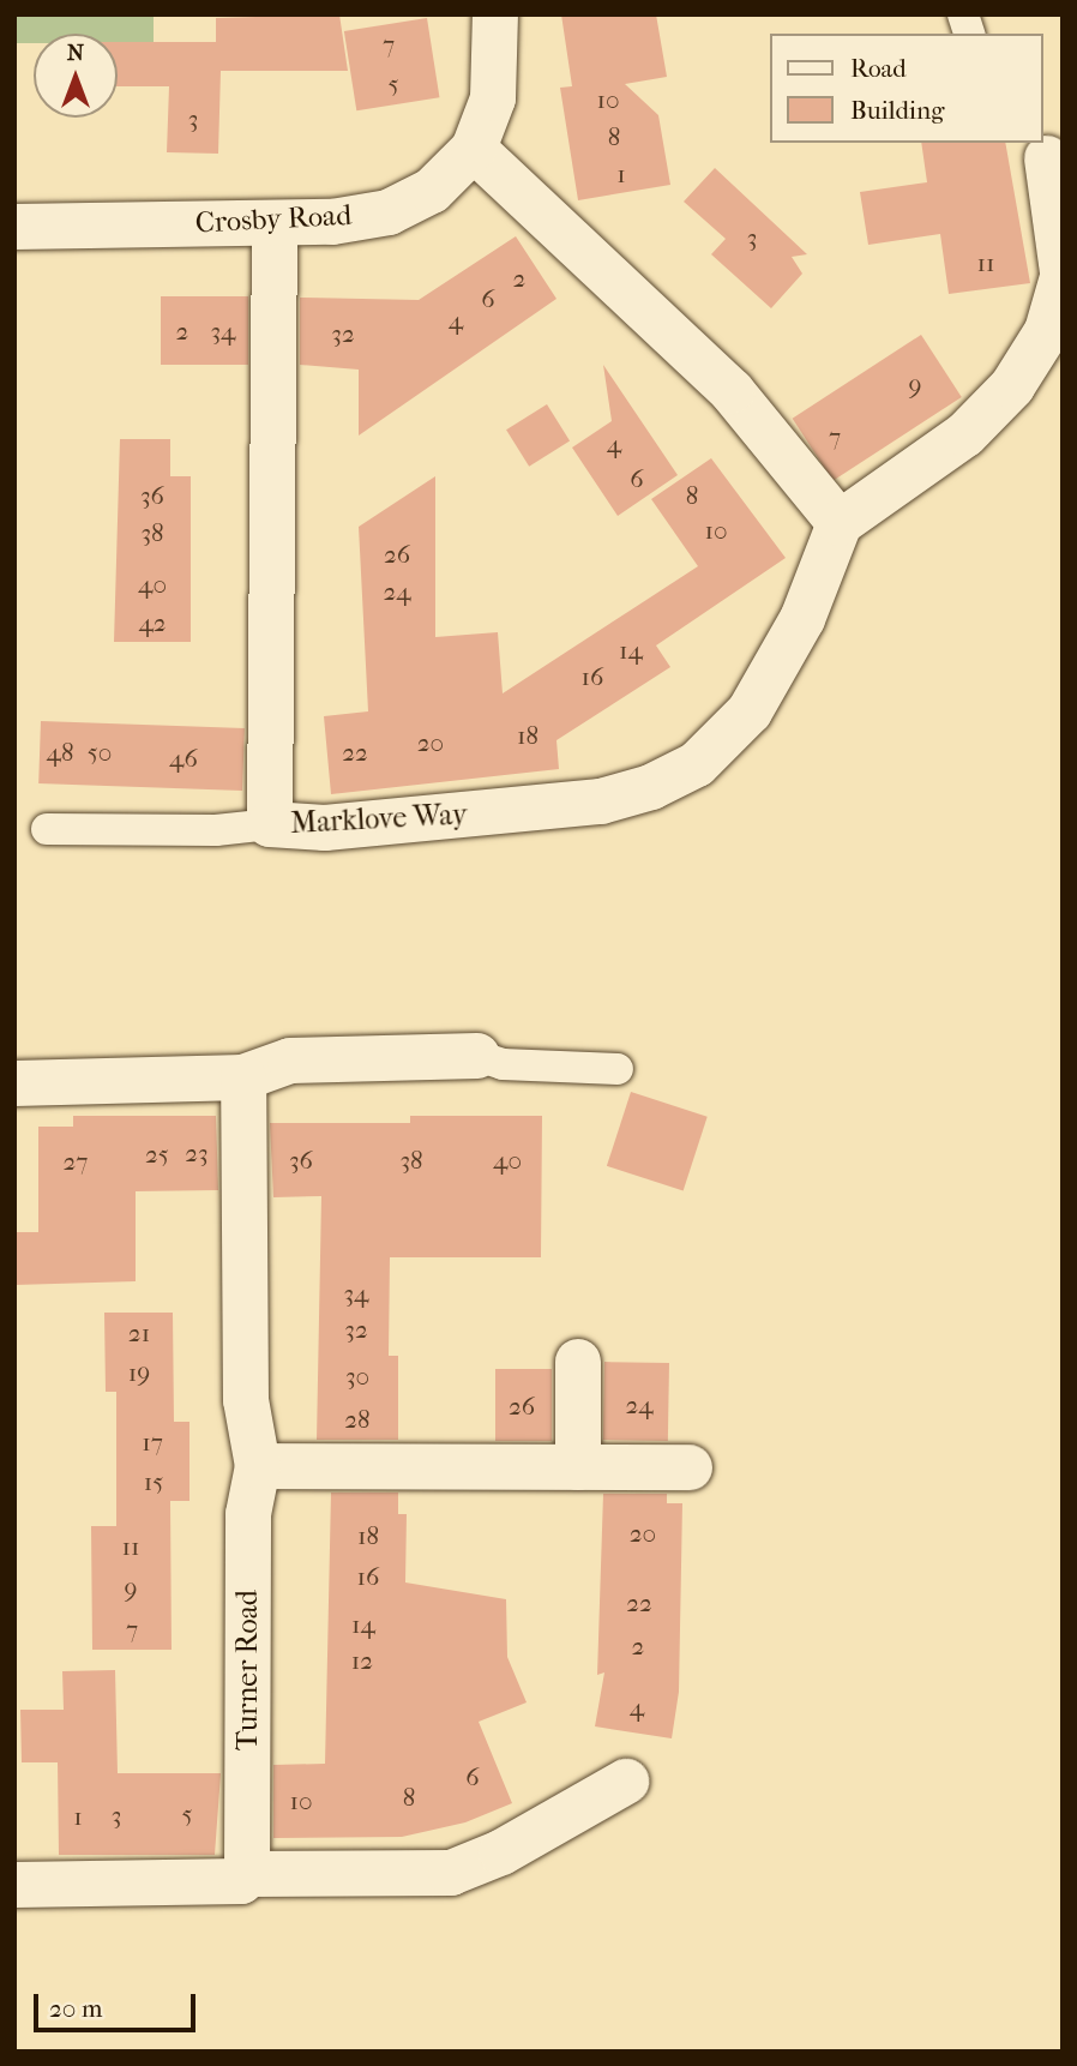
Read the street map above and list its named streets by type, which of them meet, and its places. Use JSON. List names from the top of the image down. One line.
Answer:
{"streets":{"street":["Crosby Road","Marklove Way","Turner Road"]},"crossings":[["Crosby Road","Marklove Way"]],"house_numbers":["7","5","10","3","8","1","3","11","2","6","4","2","34","32","9","7","4","6","36","8","10","38","26","40","24","42","14","16","18","20","48","50","22","46","23","25","36","38","40","27","34","32","21","19","30","24","26","28","17","15","20","18","11","16","9","22","14","7","2","12","4","6","8","10","5","3","1"],"legend":["Road","Building"],"scale_bar":"20 m","north":"top"}
